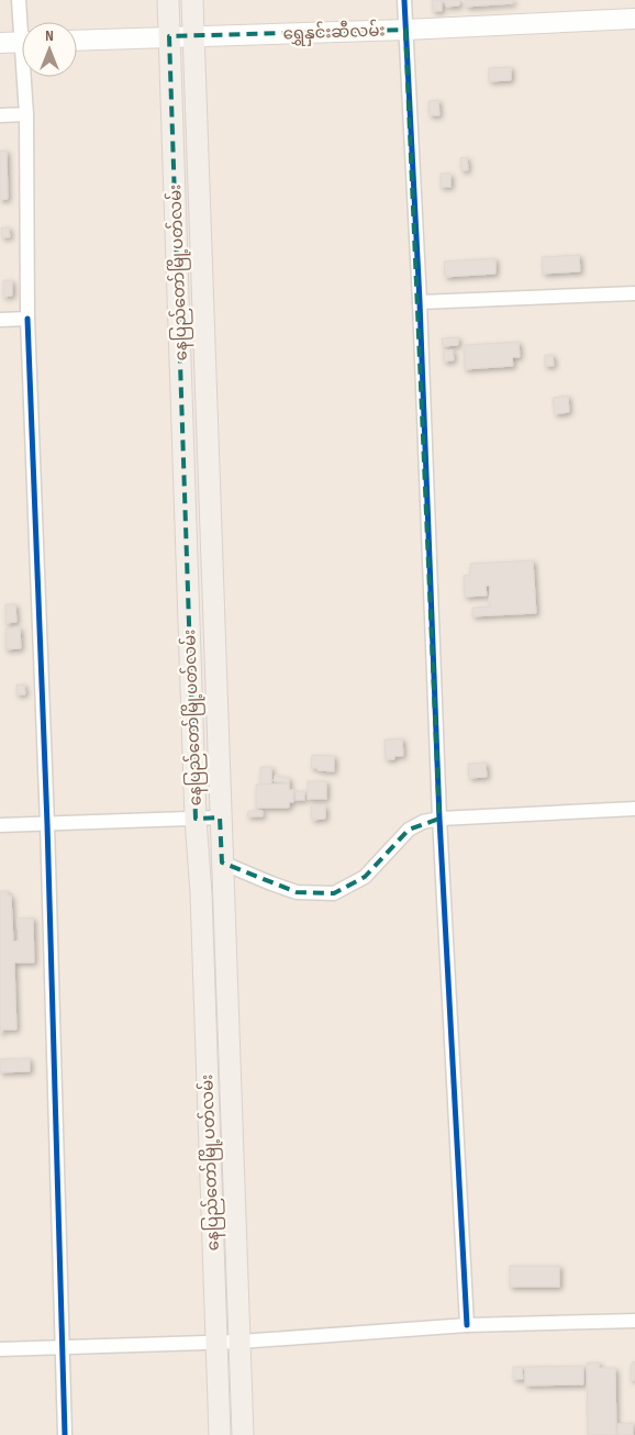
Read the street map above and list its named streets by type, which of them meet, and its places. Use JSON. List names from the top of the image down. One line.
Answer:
{"streets":{"main road":["နေပြည်တော်မြို့ပတ်လမ်း"],"street":["ရွှေနှင်းဆီလမ်း"]},"crossings":[["ရွှေနှင်းဆီလမ်း","နေပြည်တော်မြို့ပတ်လမ်း"]],"north":"top"}
